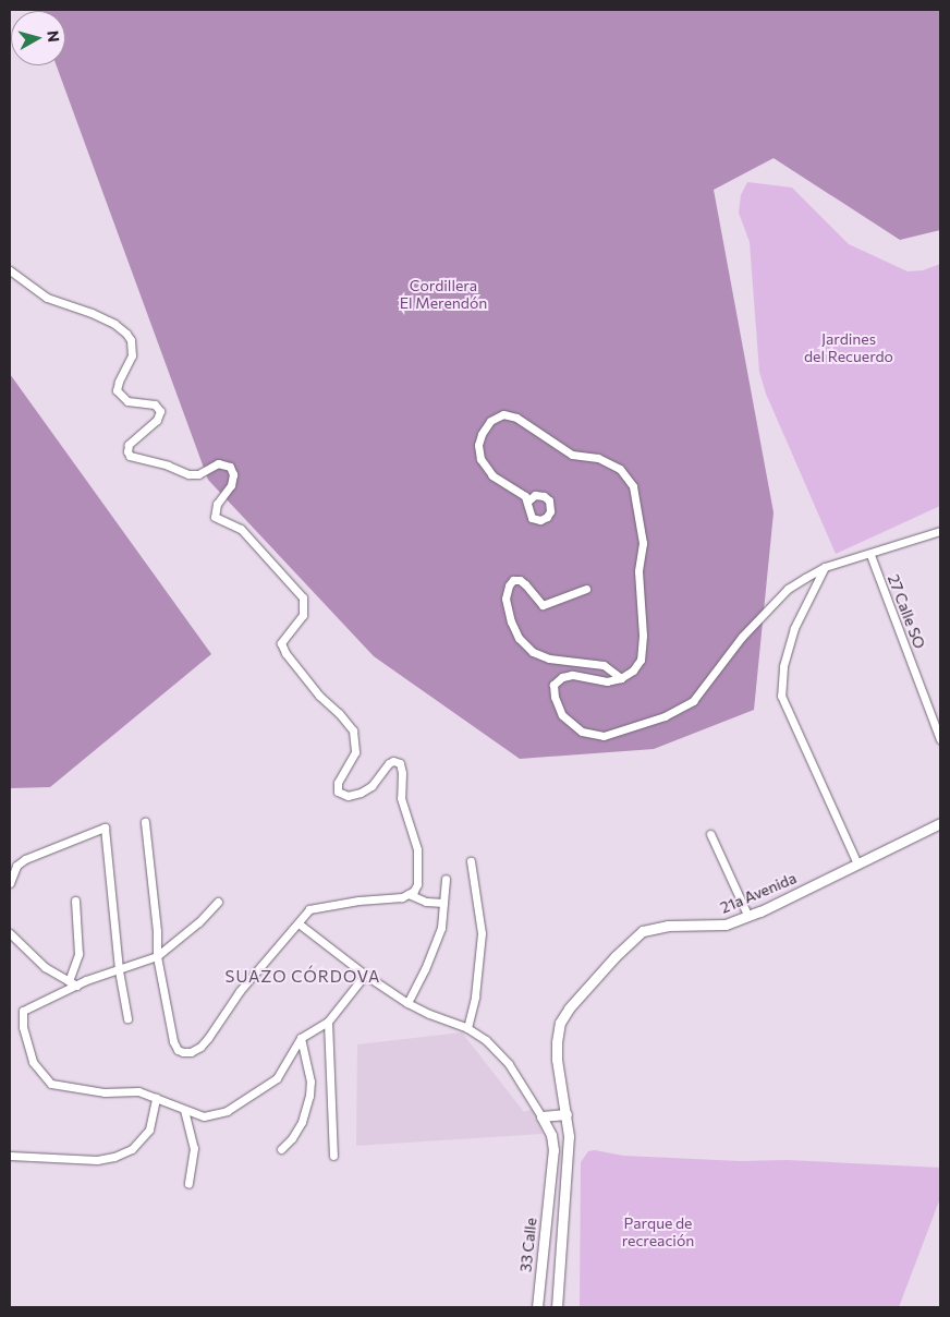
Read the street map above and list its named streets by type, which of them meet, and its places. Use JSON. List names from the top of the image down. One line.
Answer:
{"streets":{"street":["27 Calle SO","21a Avenida","33 Calle"]},"districts":["SUAZO CÓRDOVA"],"parks":["Cordillera El Merendón","Jardines del Recuerdo","Parque de recreación"],"north":"right"}
